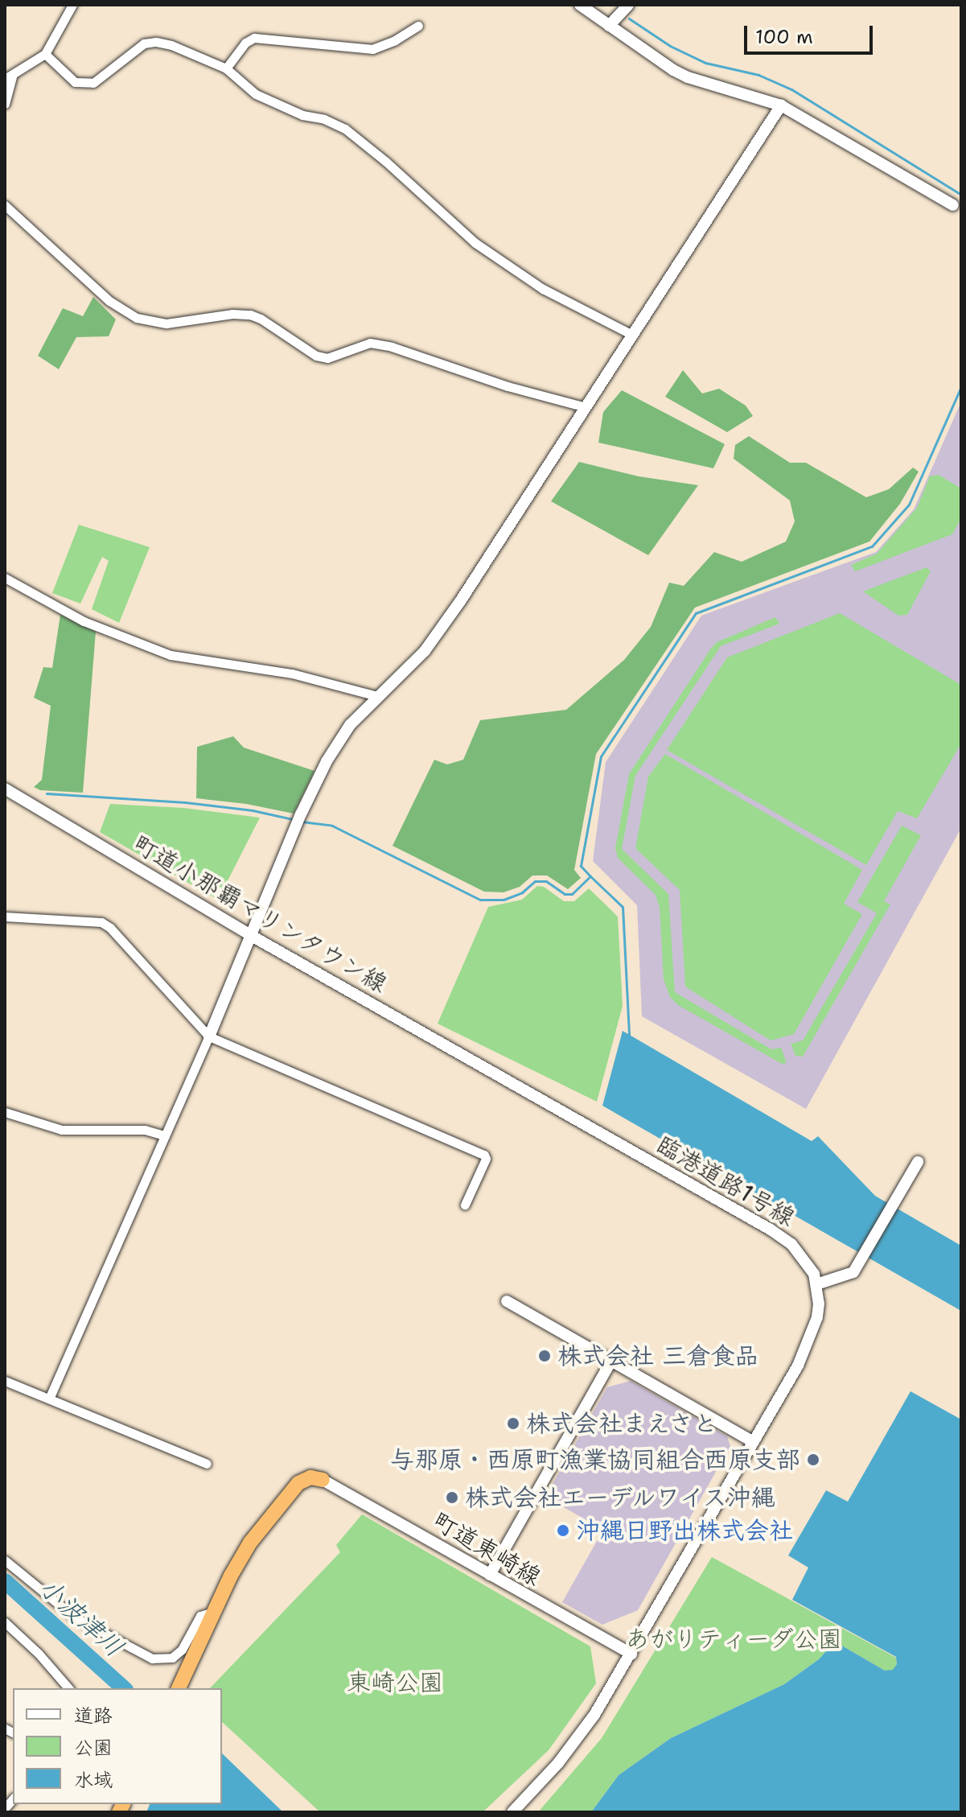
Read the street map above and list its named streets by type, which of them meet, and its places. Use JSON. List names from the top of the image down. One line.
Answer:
{"streets":{"street":["町道小那覇マリンタウン線","臨港道路1号線","町道東崎線"]},"crossings":[["町道小那覇マリンタウン線","臨港道路1号線"],["臨港道路1号線","町道東崎線"]],"water":["小波津川"],"parks":["あがりティーダ公園","東崎公園"],"places":["株式会社 三倉食品","株式会社まえさと","与那原・西原町漁業協同組合西原支部","株式会社エーデルワイス沖縄","沖縄日野出株式会社"],"legend":["道路","公園","水域"],"scale_bar":"100 m"}
